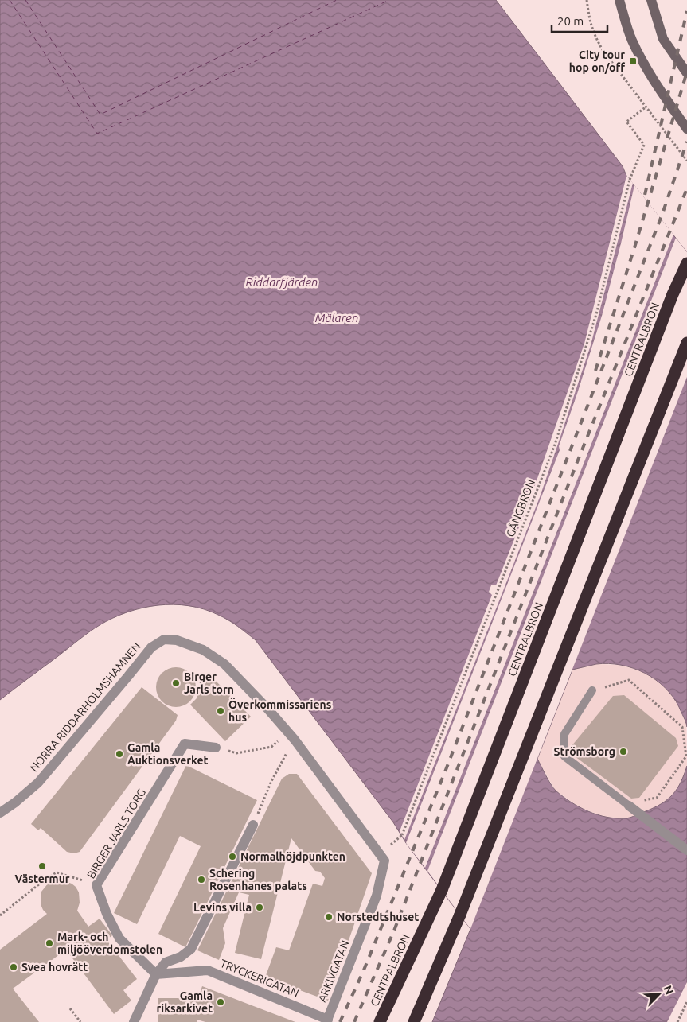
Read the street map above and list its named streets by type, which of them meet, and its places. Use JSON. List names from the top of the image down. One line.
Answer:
{"streets":{"highway":["CENTRALBRON"],"street":["NORRA RIDDARHOLMSHAMNEN","BIRGER JARLS TORG","ARKIVGATAN","TRYCKERIGATAN"],"path":["GÅNGBRON"]},"crossings":[["NORRA RIDDARHOLMSHAMNEN","ARKIVGATAN"],["BIRGER JARLS TORG","TRYCKERIGATAN"],["ARKIVGATAN","TRYCKERIGATAN"]],"water":["Riddarfjärden","Mälaren"],"places":{"transit":["City tour hop on/off"],"other":["Birger Jarls torn","Överkommissariens hus","Strömsborg","Gamla Auktionsverket","Normalhöjdpunkten","Västermur","Schering Rosenhanes palats","Levins villa","Norstedtshuset","Mark- och miljööverdomstolen","Svea hovrätt","Gamla riksarkivet"]},"scale_bar":"20 m","north":"top right"}
